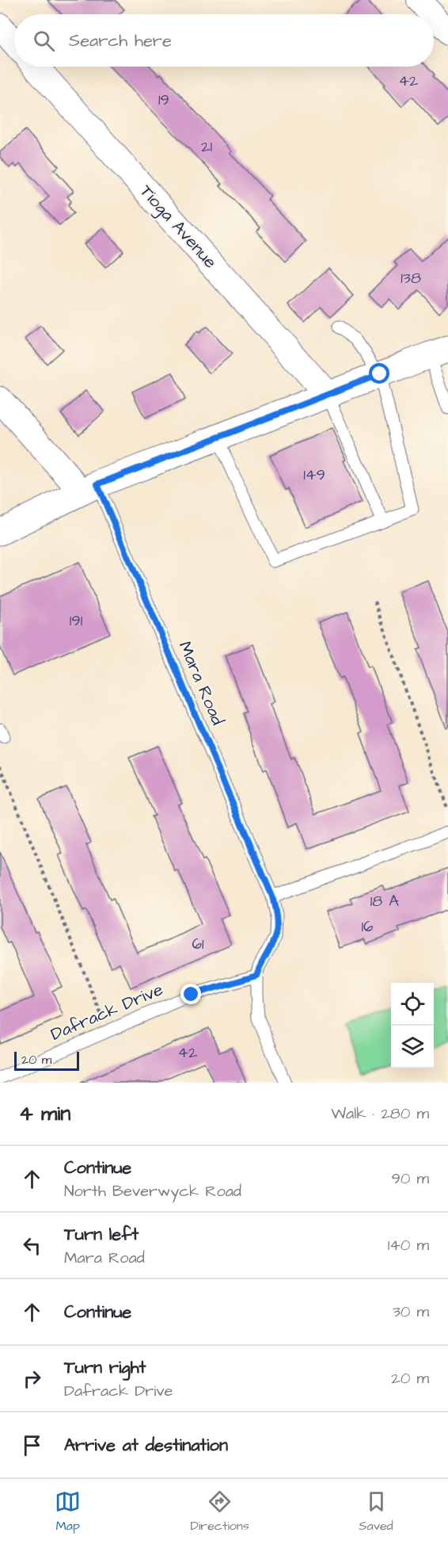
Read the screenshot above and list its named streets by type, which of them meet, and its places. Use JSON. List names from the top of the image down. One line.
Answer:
{"streets":{"street":["Tioga Avenue"],"lane":["Mara Road","Dafrack Drive"]},"crossings":[["Mara Road","Dafrack Drive"]],"house_numbers":["42","19","21","138","149","191","18 A","16","61","42"],"scale_bar":"20 m","page":{"search":"Search here","scale":"20 m","heading":["4 min","Walk · 280 m"],"list":[["Continue","North Beverwyck Road","90 m"],["Turn left","Mara Road","140 m"],["Continue","30 m"],["Turn right","Dafrack Drive","20 m"],"Arrive at destination"],"nav":["Map","Directions","Saved"]}}
